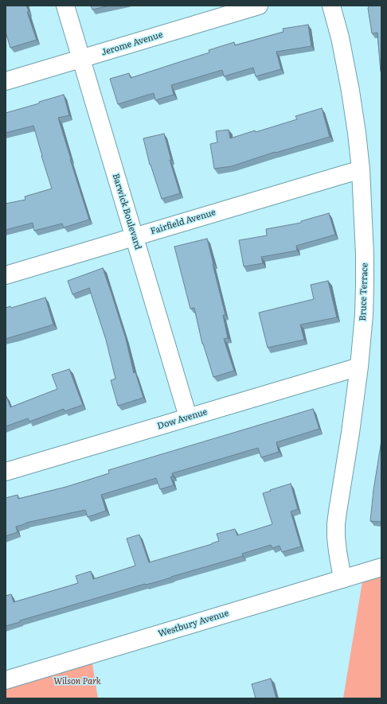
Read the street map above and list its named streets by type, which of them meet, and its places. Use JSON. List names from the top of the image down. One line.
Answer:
{"streets":{"street":["Jerome Avenue","Barwick Boulevard","Fairfield Avenue","Bruce Terrace","Dow Avenue","Westbury Avenue"]},"crossings":[["Jerome Avenue","Barwick Boulevard"],["Barwick Boulevard","Fairfield Avenue"],["Barwick Boulevard","Dow Avenue"],["Fairfield Avenue","Bruce Terrace"],["Bruce Terrace","Dow Avenue"],["Bruce Terrace","Westbury Avenue"]],"parks":["Wilson Park"]}
